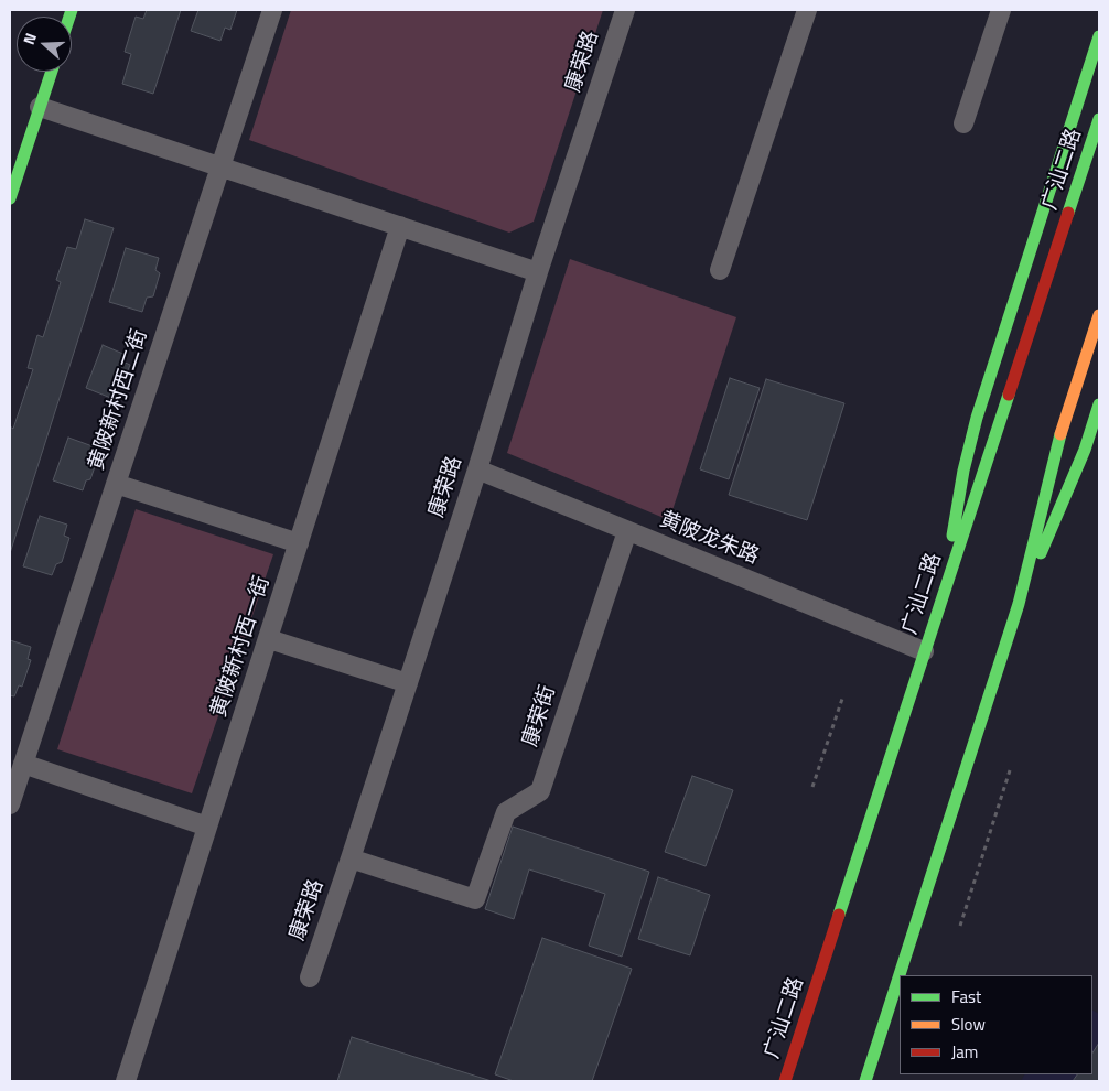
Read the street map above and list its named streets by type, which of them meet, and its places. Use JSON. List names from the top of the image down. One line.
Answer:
{"streets":{"main road":["广汕二路"],"street":["康荣路","黄陂新村西二街","黄陂龙朱路","黄陂新村西一街","康荣街"]},"crossings":[["康荣路","黄陂龙朱路"],["康荣路","康荣街"],["广汕二路","黄陂龙朱路"],["黄陂龙朱路","康荣街"]],"legend":["Fast","Slow","Jam"],"north":"left"}
